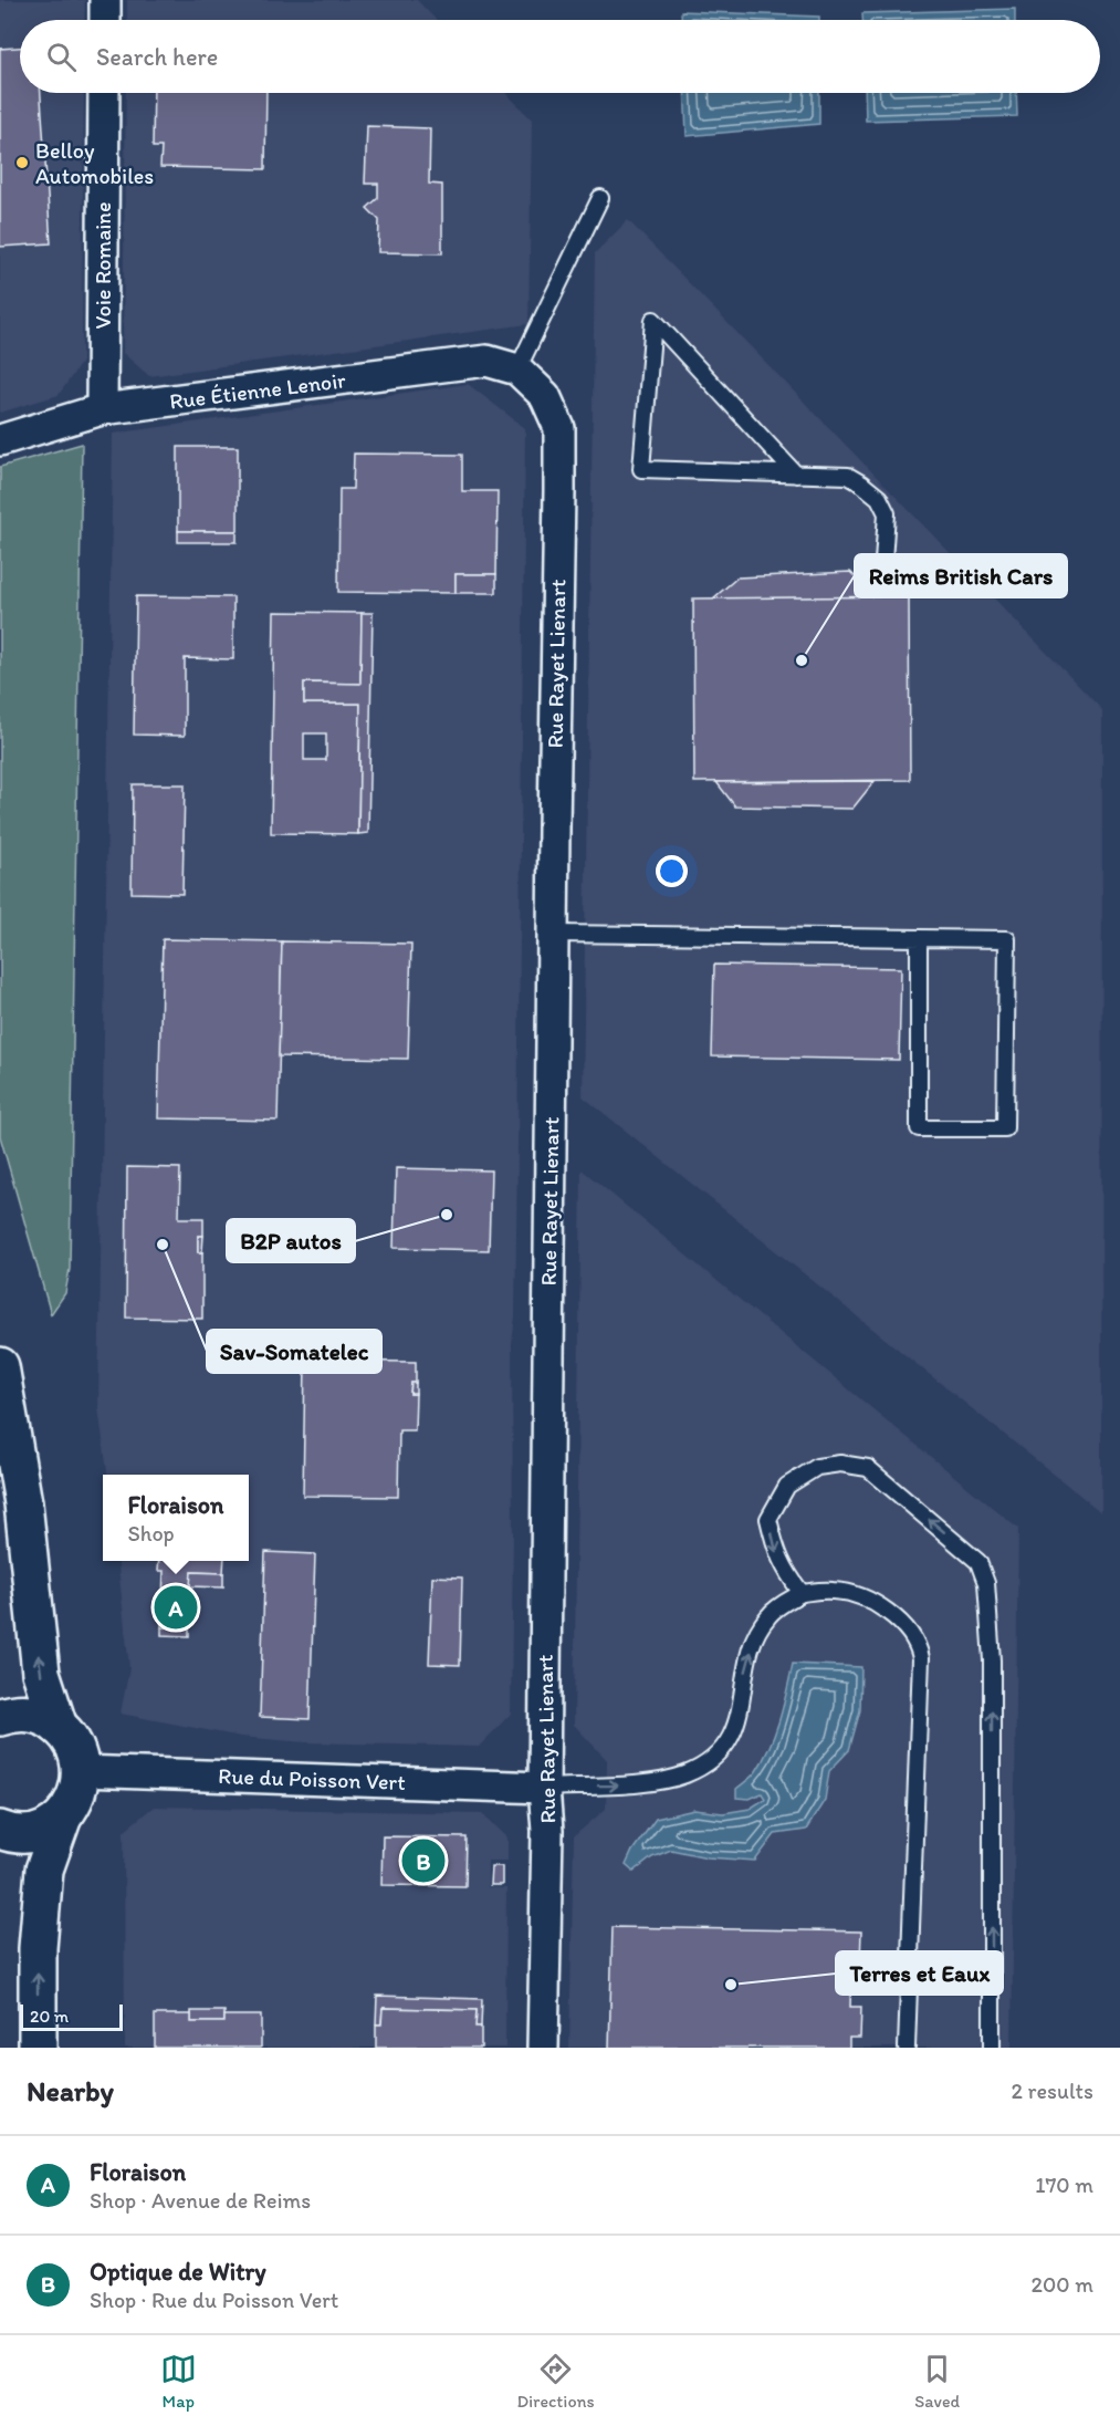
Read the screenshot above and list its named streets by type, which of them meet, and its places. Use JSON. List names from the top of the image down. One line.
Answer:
{"streets":{"street":["Voie Romaine","Rue Étienne Lenoir","Rue Rayet Lienart","Rue du Poisson Vert"]},"crossings":[["Voie Romaine","Rue Étienne Lenoir"],["Rue Étienne Lenoir","Rue Rayet Lienart"],["Rue Rayet Lienart","Rue du Poisson Vert"]],"places":["Belloy Automobiles","Reims British Cars","B2P autos","Sav-Somatelec","Terres et Eaux"],"scale_bar":"20 m","page":{"search":"Search here","popup":["Floraison","Shop"],"pins":["A","B"],"scale":"20 m","heading":["Nearby","2 results"],"list":[{"mark":"A","name":"Floraison","note":"Shop · Avenue de Reims","value":"170 m"},{"mark":"B","name":"Optique de Witry","note":"Shop · Rue du Poisson Vert","value":"200 m"}],"nav":["Map","Directions","Saved"]}}
